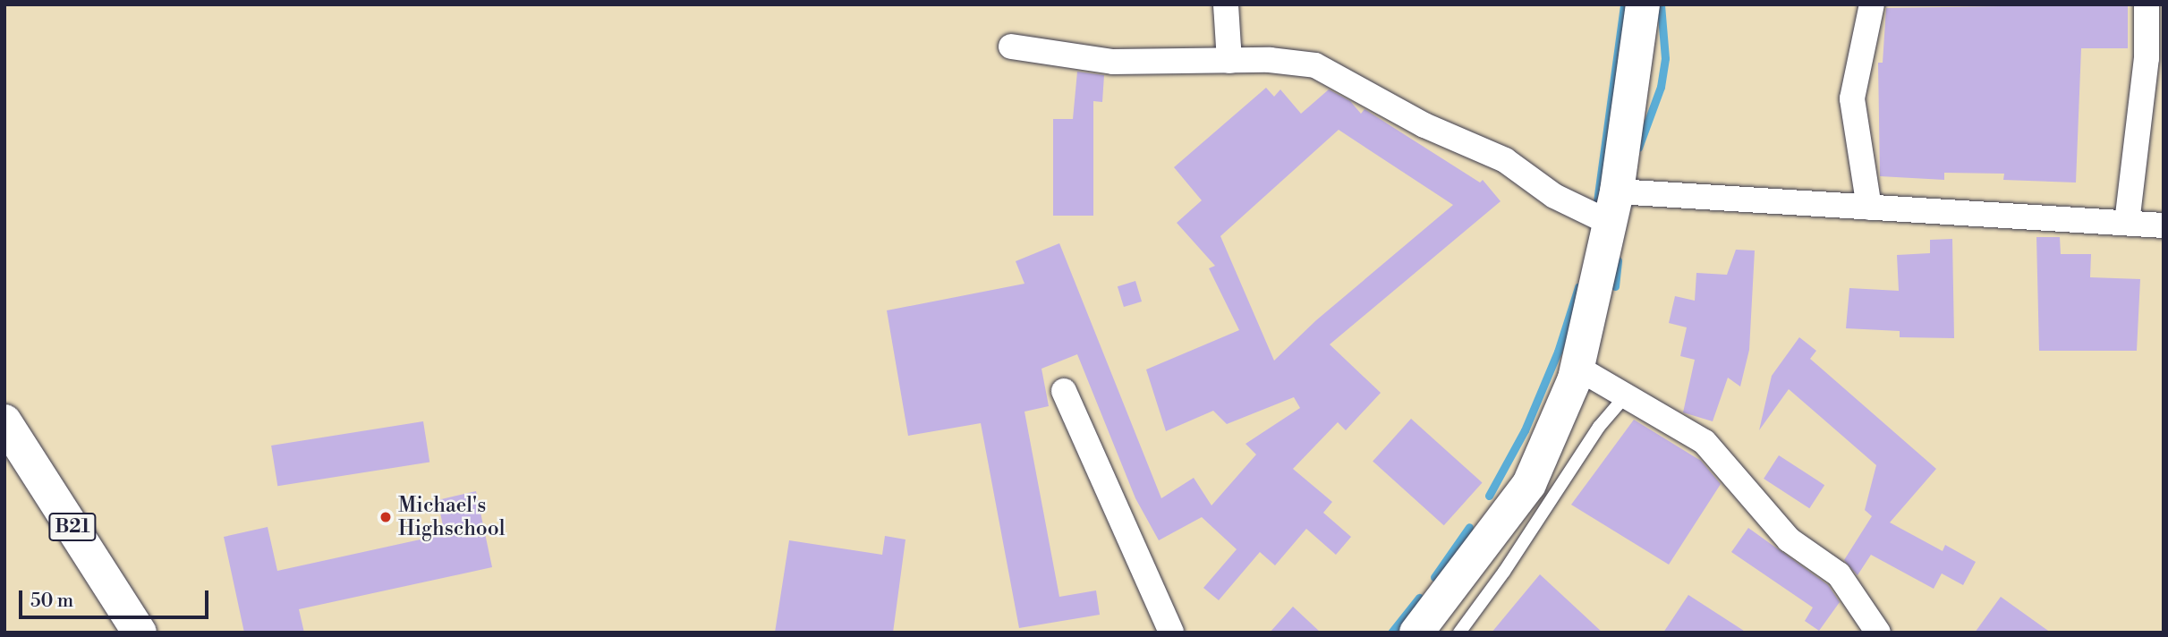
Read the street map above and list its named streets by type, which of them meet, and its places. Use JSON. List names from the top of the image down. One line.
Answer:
{"streets":{"main road":["B21"]},"places":["Michael's Highschool"],"scale_bar":"50 m"}
